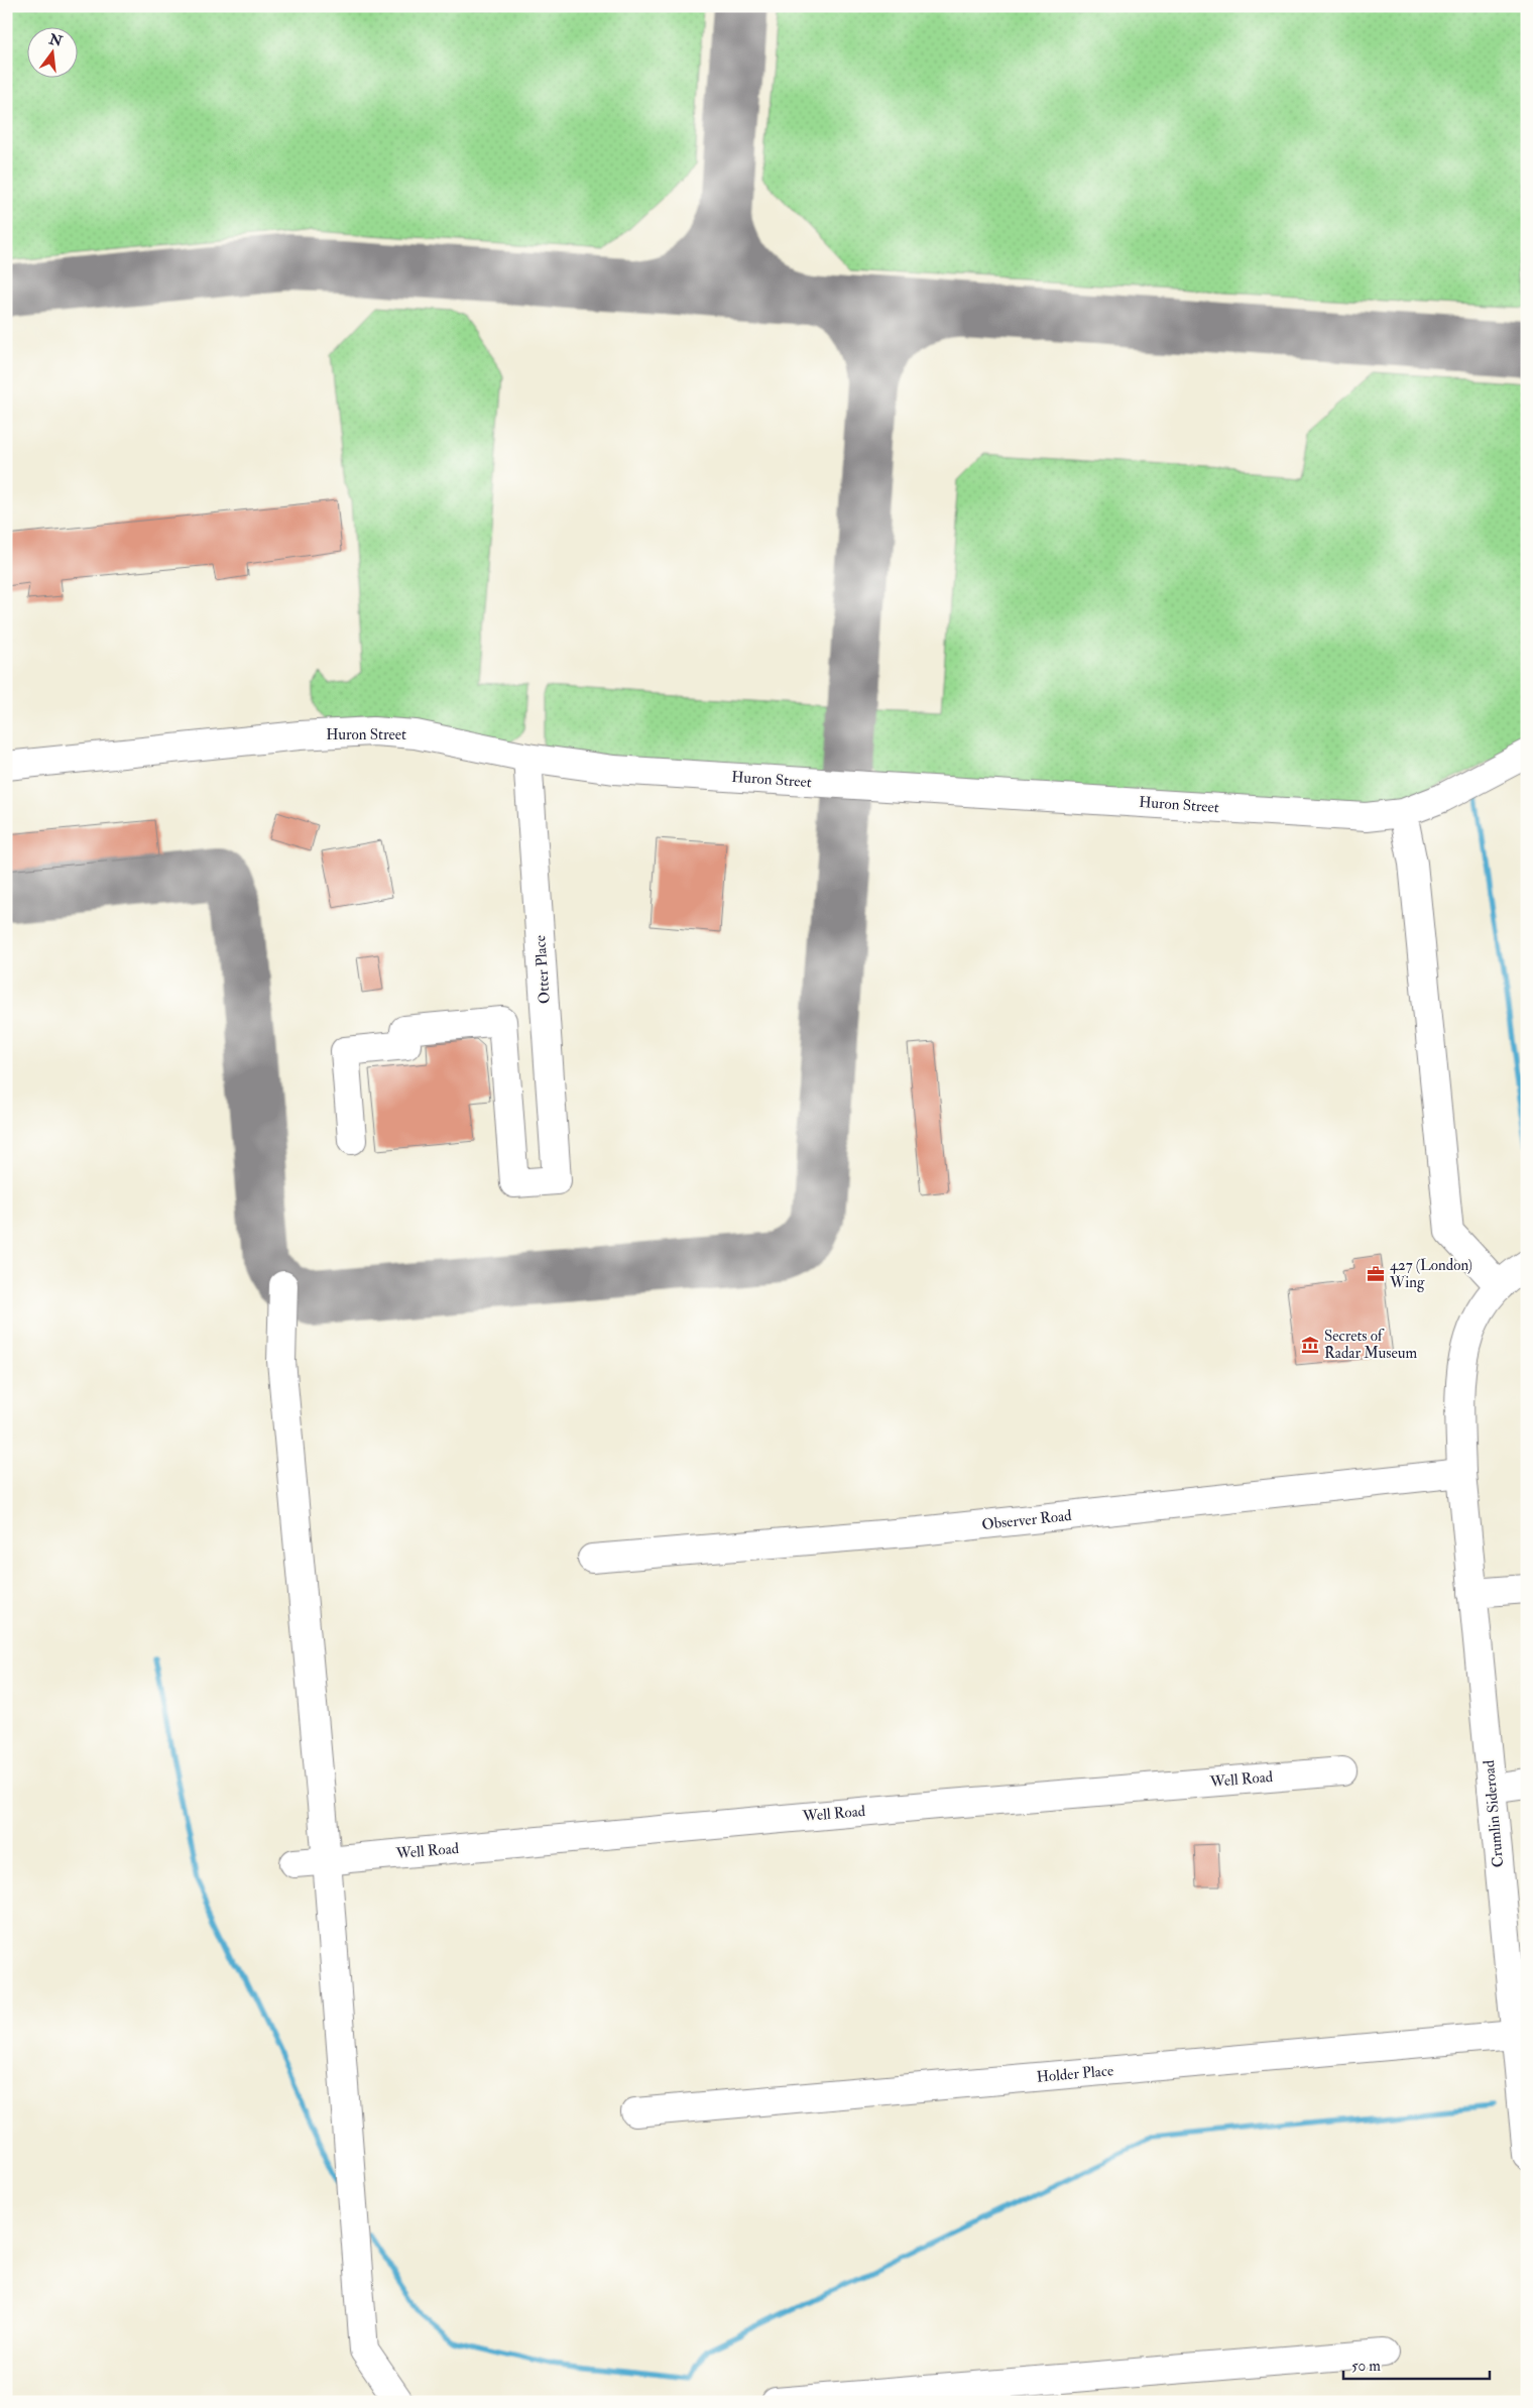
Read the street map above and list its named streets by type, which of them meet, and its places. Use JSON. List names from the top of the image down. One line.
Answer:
{"streets":{"street":["Huron Street","Otter Place","Observer Road","Well Road","Crumlin Sideroad","Holder Place"]},"crossings":[["Huron Street","Otter Place"],["Observer Road","Crumlin Sideroad"],["Crumlin Sideroad","Holder Place"]],"places":{"office":["427 (London) Wing"],"museum":["Secrets of Radar Museum"]},"scale_bar":"50 m","north":"top"}
